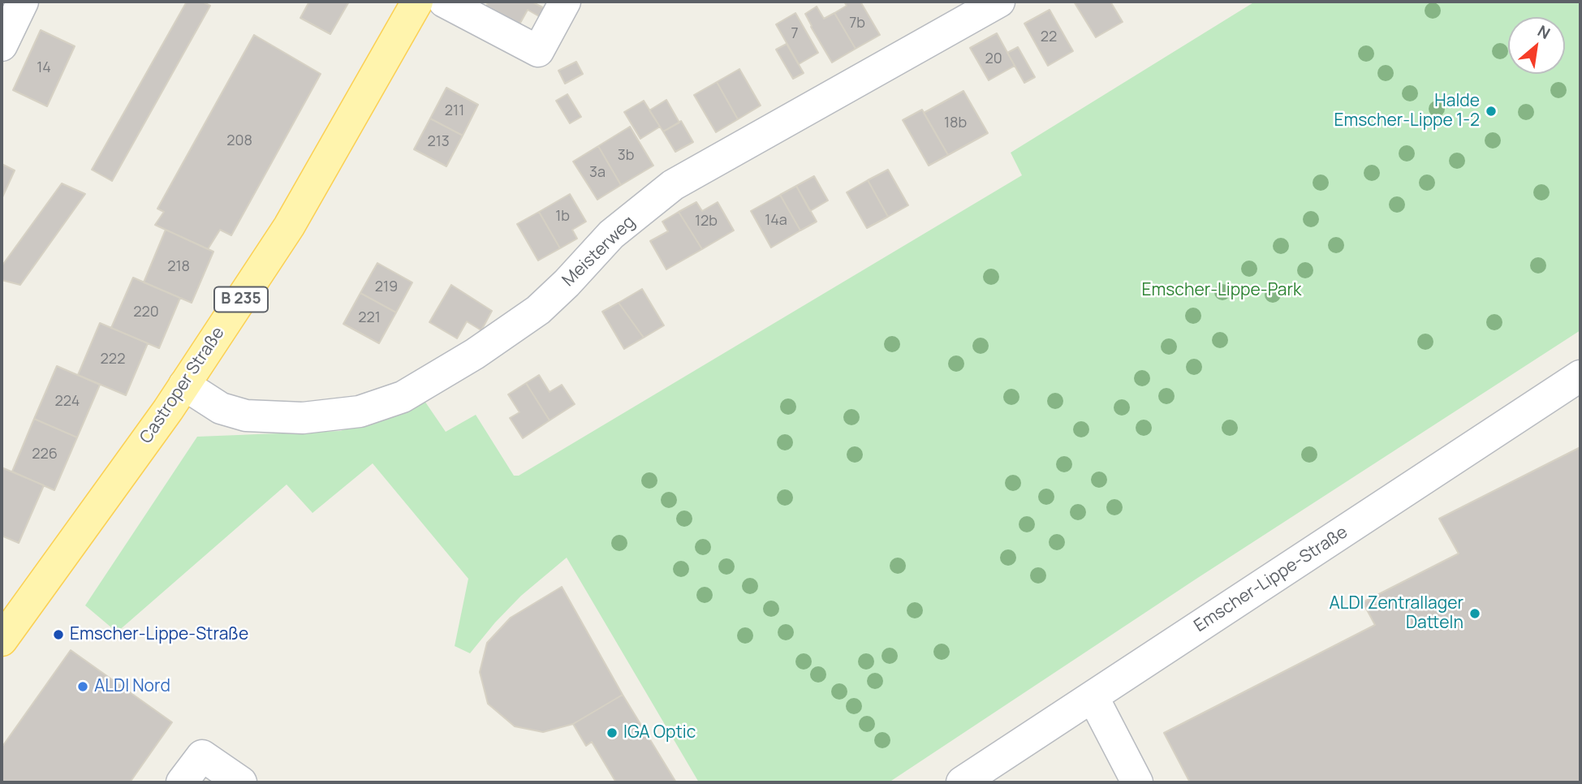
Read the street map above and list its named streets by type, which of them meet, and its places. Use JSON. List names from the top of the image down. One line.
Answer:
{"streets":{"main road":["B 235","Castroper Straße"],"street":["Meisterweg","Emscher-Lippe-Straße"]},"crossings":[["Meisterweg","Castroper Straße"]],"parks":["Emscher-Lippe-Park"],"places":["Halde Emscher-Lippe 1-2","ALDI Zentrallager Datteln","Emscher-Lippe-Straße","ALDI Nord","IGA Optic"],"house_numbers":["7b","7","22","20","14","211","18b","208","213","3b","3a","1b","14a","12b","218","219","220","221","222","224","226"],"north":"top right"}
